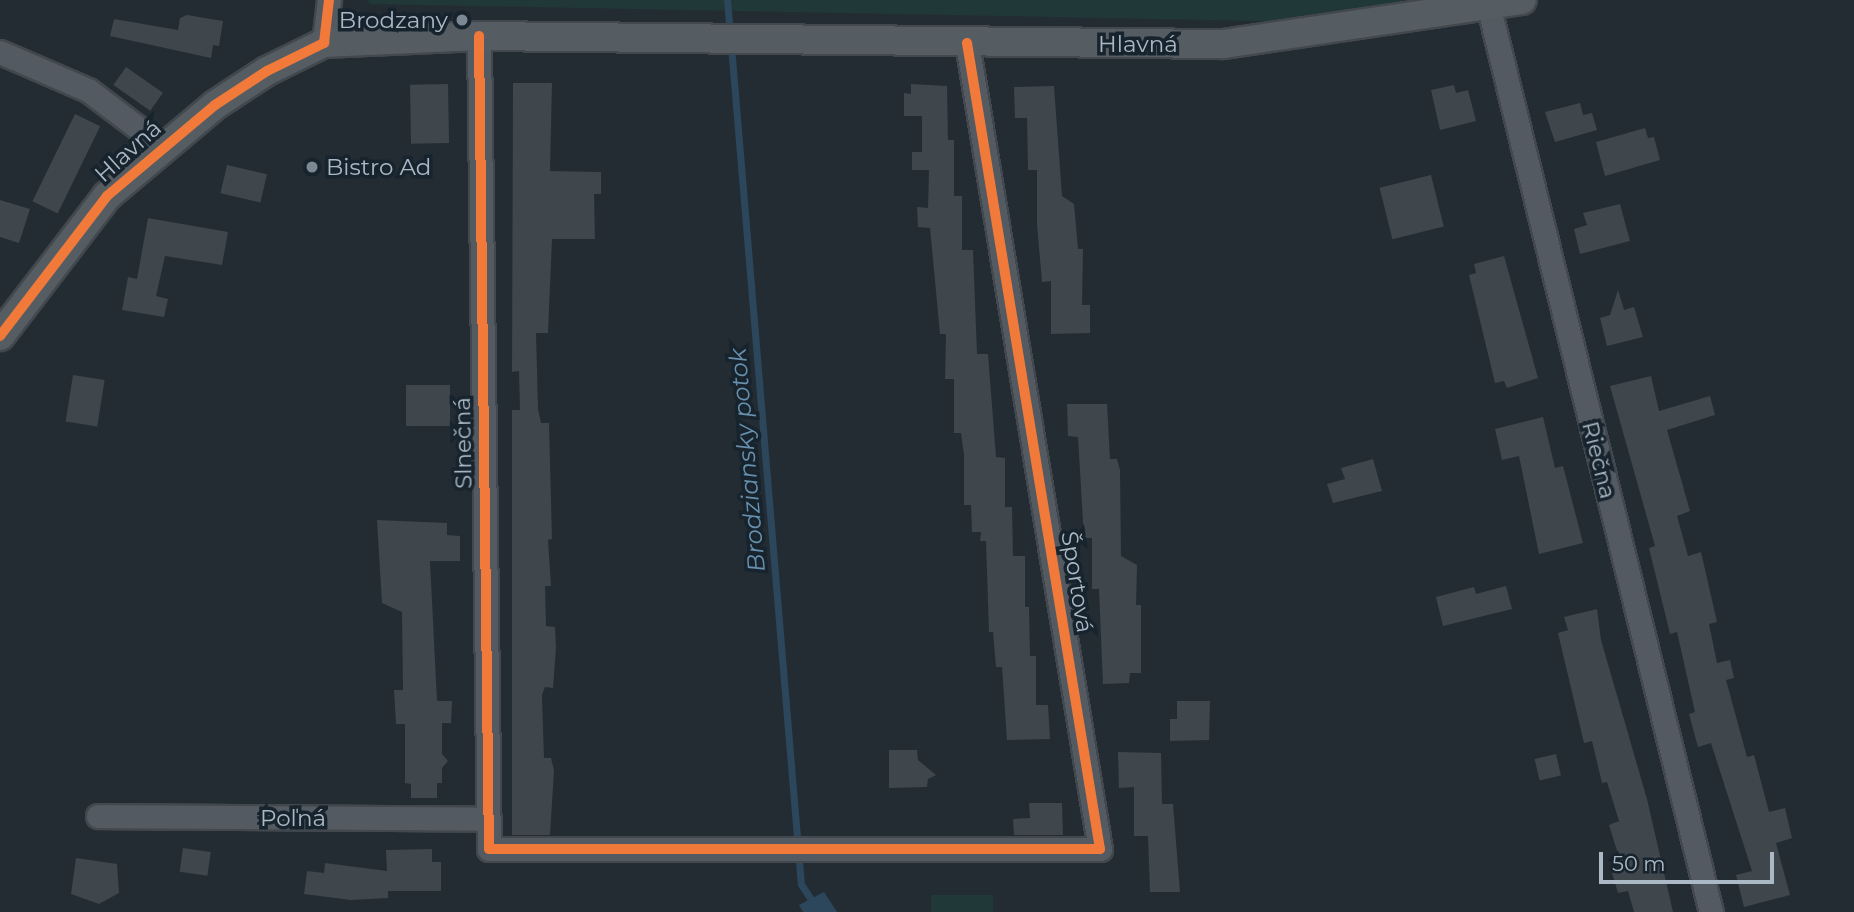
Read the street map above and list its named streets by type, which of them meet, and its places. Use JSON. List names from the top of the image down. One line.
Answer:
{"streets":{"main road":["Hlavná"],"street":["Slnečná","Riečna","Športová","Poľná"]},"crossings":[["Hlavná","Slnečná"],["Hlavná","Riečna"],["Hlavná","Športová"],["Slnečná","Športová"],["Slnečná","Poľná"]],"water":["Brodziansky potok"],"places":["Brodzany","Bistro Ad"],"scale_bar":"50 m"}
